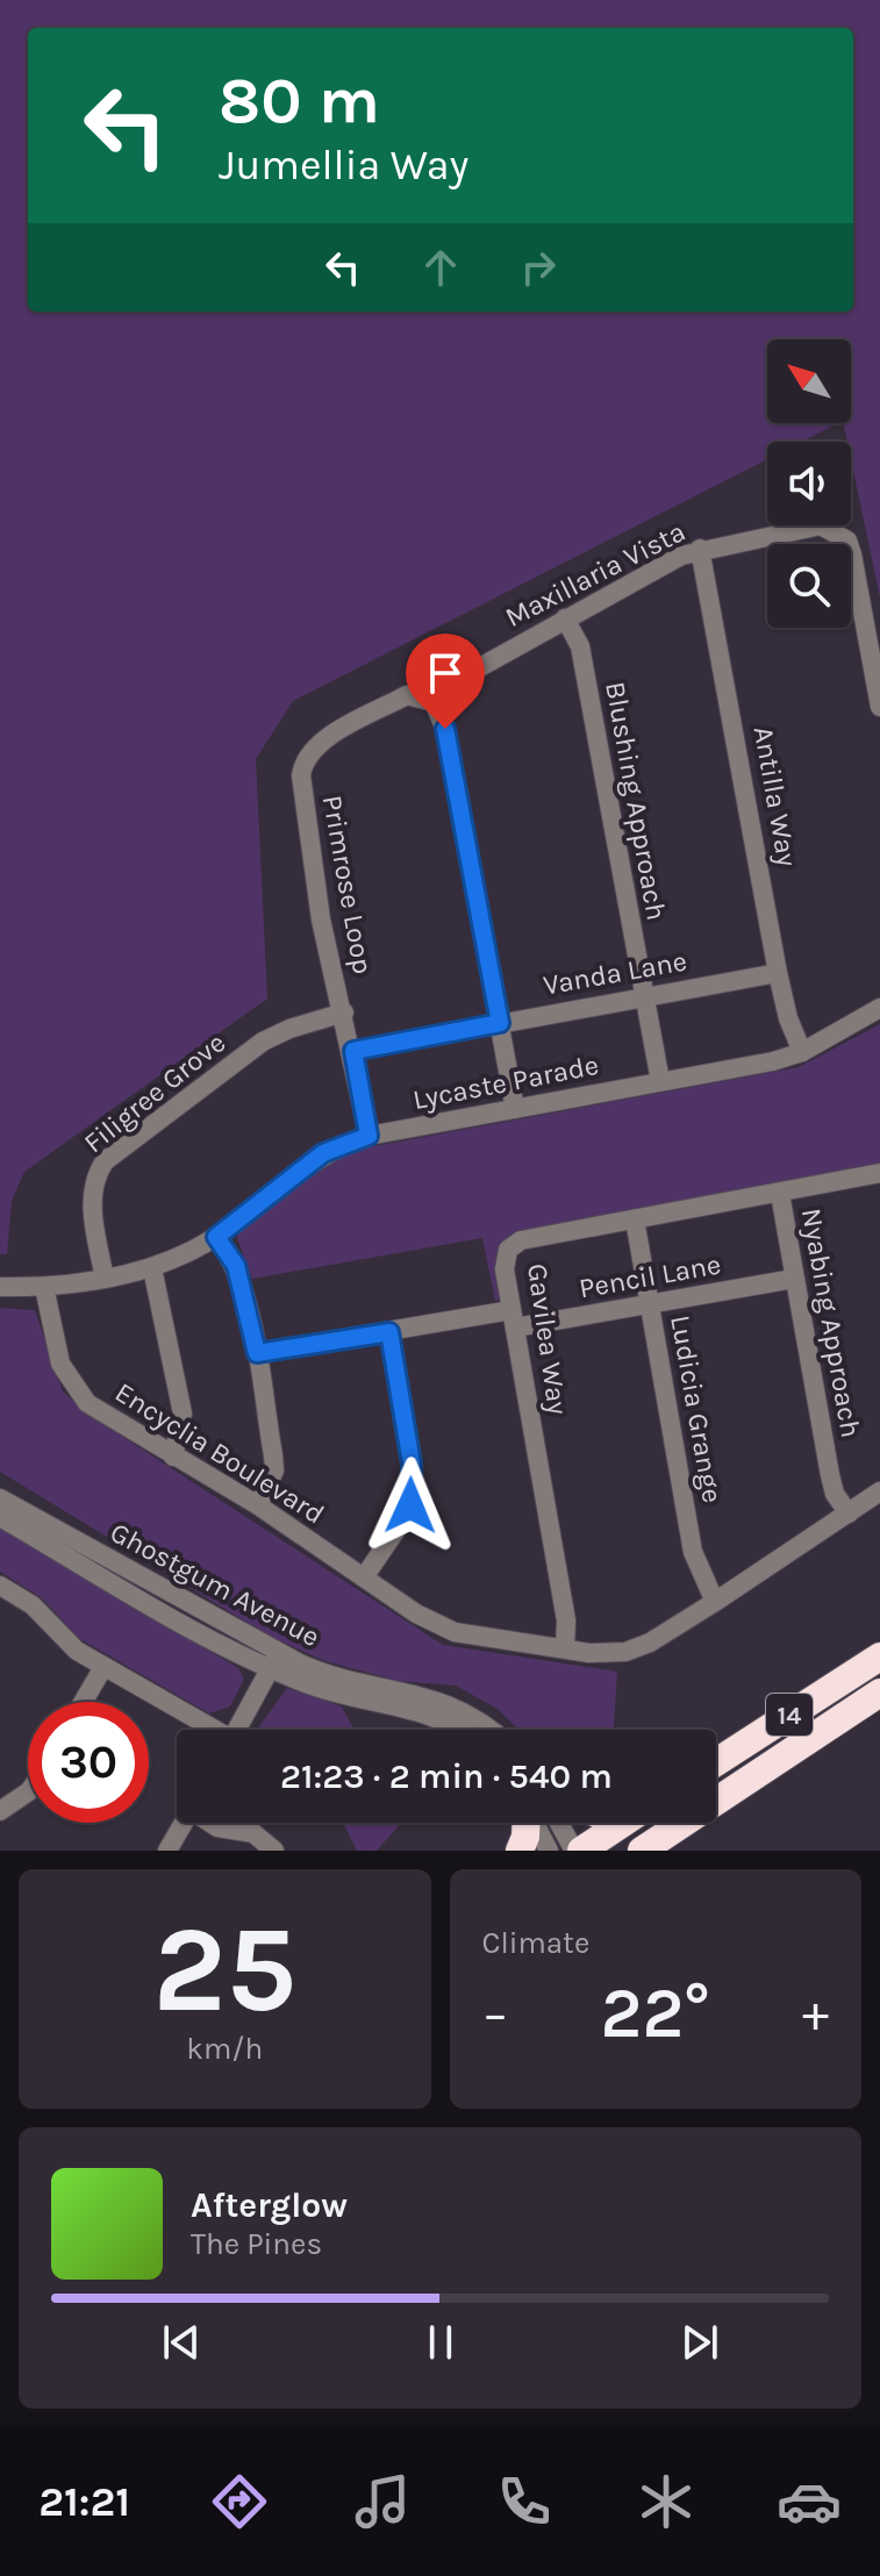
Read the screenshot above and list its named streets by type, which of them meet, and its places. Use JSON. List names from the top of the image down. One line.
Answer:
{"streets":{"highway":["14"],"street":["Maxillaria Vista","Antilla Way","Blushing Approach","Primrose Loop","Vanda Lane","Lycaste Parade","Filigree Grove","Pencil Lane","Nyabing Approach","Gavilea Way","Ludicia Grange","Encyclia Boulevard","Ghostgum Avenue"]},"crossings":[["Maxillaria Vista","Antilla Way"],["Maxillaria Vista","Blushing Approach"],["Maxillaria Vista","Primrose Loop"],["Antilla Way","Vanda Lane"],["Antilla Way","Lycaste Parade"],["Blushing Approach","Vanda Lane"],["Blushing Approach","Lycaste Parade"],["Primrose Loop","Vanda Lane"],["Primrose Loop","Lycaste Parade"],["Primrose Loop","Filigree Grove"],["Lycaste Parade","Filigree Grove"],["Lycaste Parade","Encyclia Boulevard"],["Pencil Lane","Nyabing Approach"],["Pencil Lane","Gavilea Way"],["Pencil Lane","Ludicia Grange"],["Nyabing Approach","Gavilea Way"],["Nyabing Approach","Encyclia Boulevard"],["Gavilea Way","Ludicia Grange"],["Gavilea Way","Encyclia Boulevard"],["Ludicia Grange","Encyclia Boulevard"]],"north":"top left","page":{"turn":["80 m","Jumellia Way"],"limit":"30","trip":"21:23 · 2 min · 540 m","tile":[["25","km/h"],"Climate"],"heat":["−","22°","+"],"song":["Afterglow","The Pines"],"tabs":"21:21"}}
